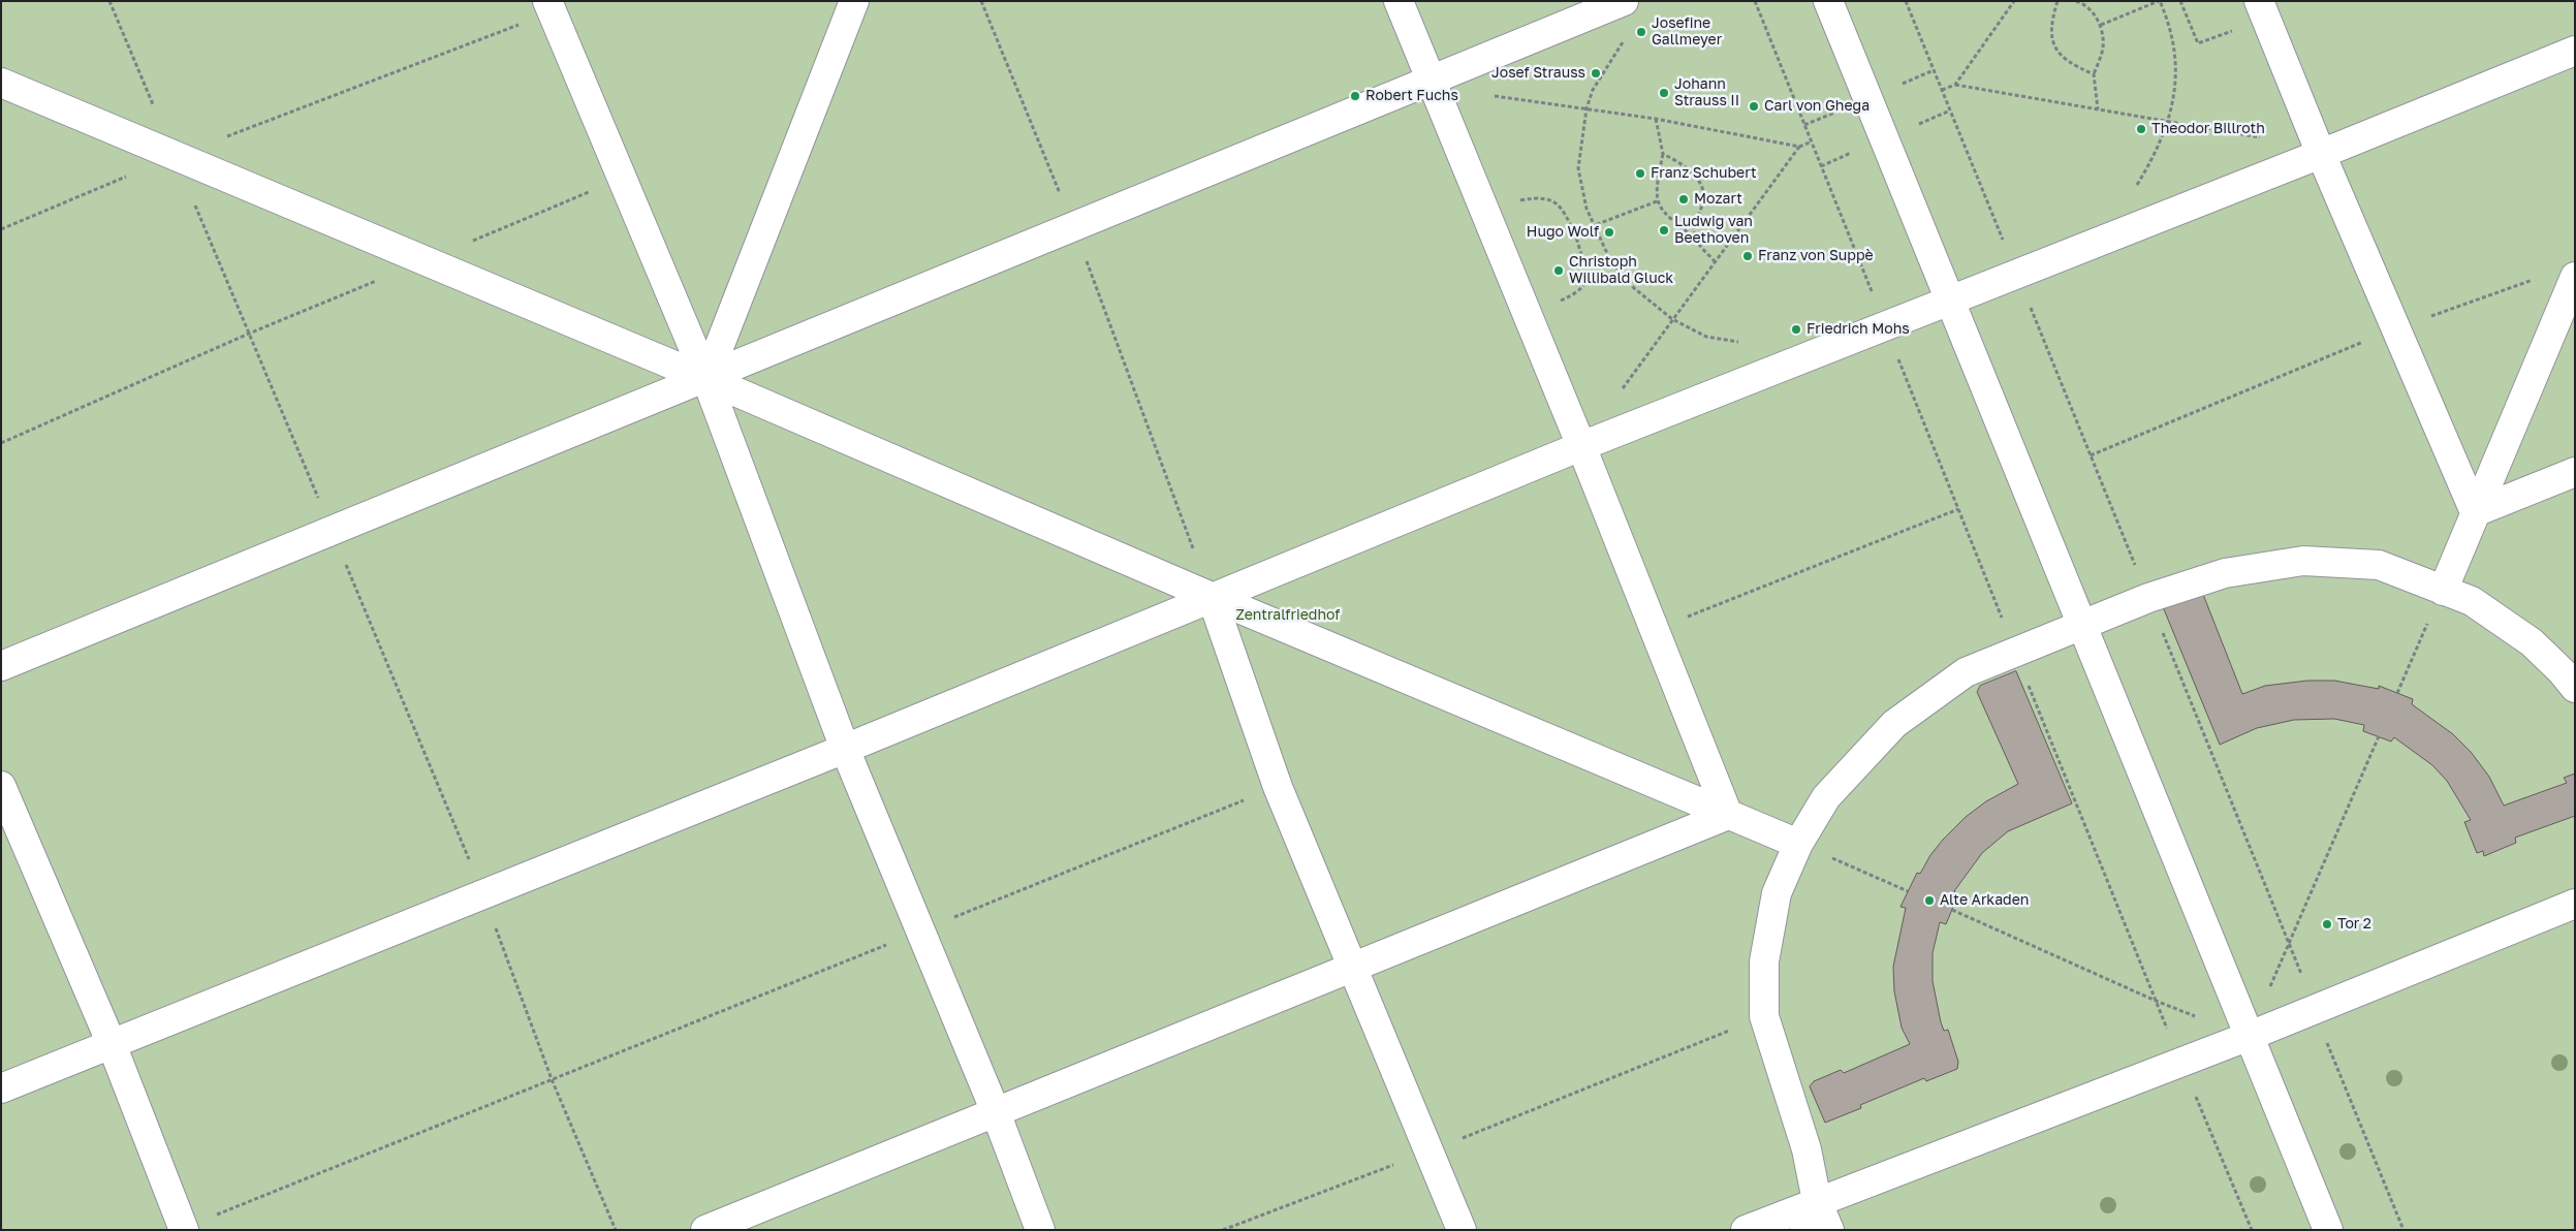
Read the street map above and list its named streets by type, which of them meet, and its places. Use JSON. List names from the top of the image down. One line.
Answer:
{"parks":["Zentralfriedhof"],"places":["Josefine Gallmeyer","Josef Strauss","Johann Strauss II","Robert Fuchs","Carl von Ghega","Theodor Billroth","Franz Schubert","Mozart","Ludwig van Beethoven","Hugo Wolf","Franz von Suppè","Christoph Willibald Gluck","Friedrich Mohs","Alte Arkaden","Tor 2"]}
